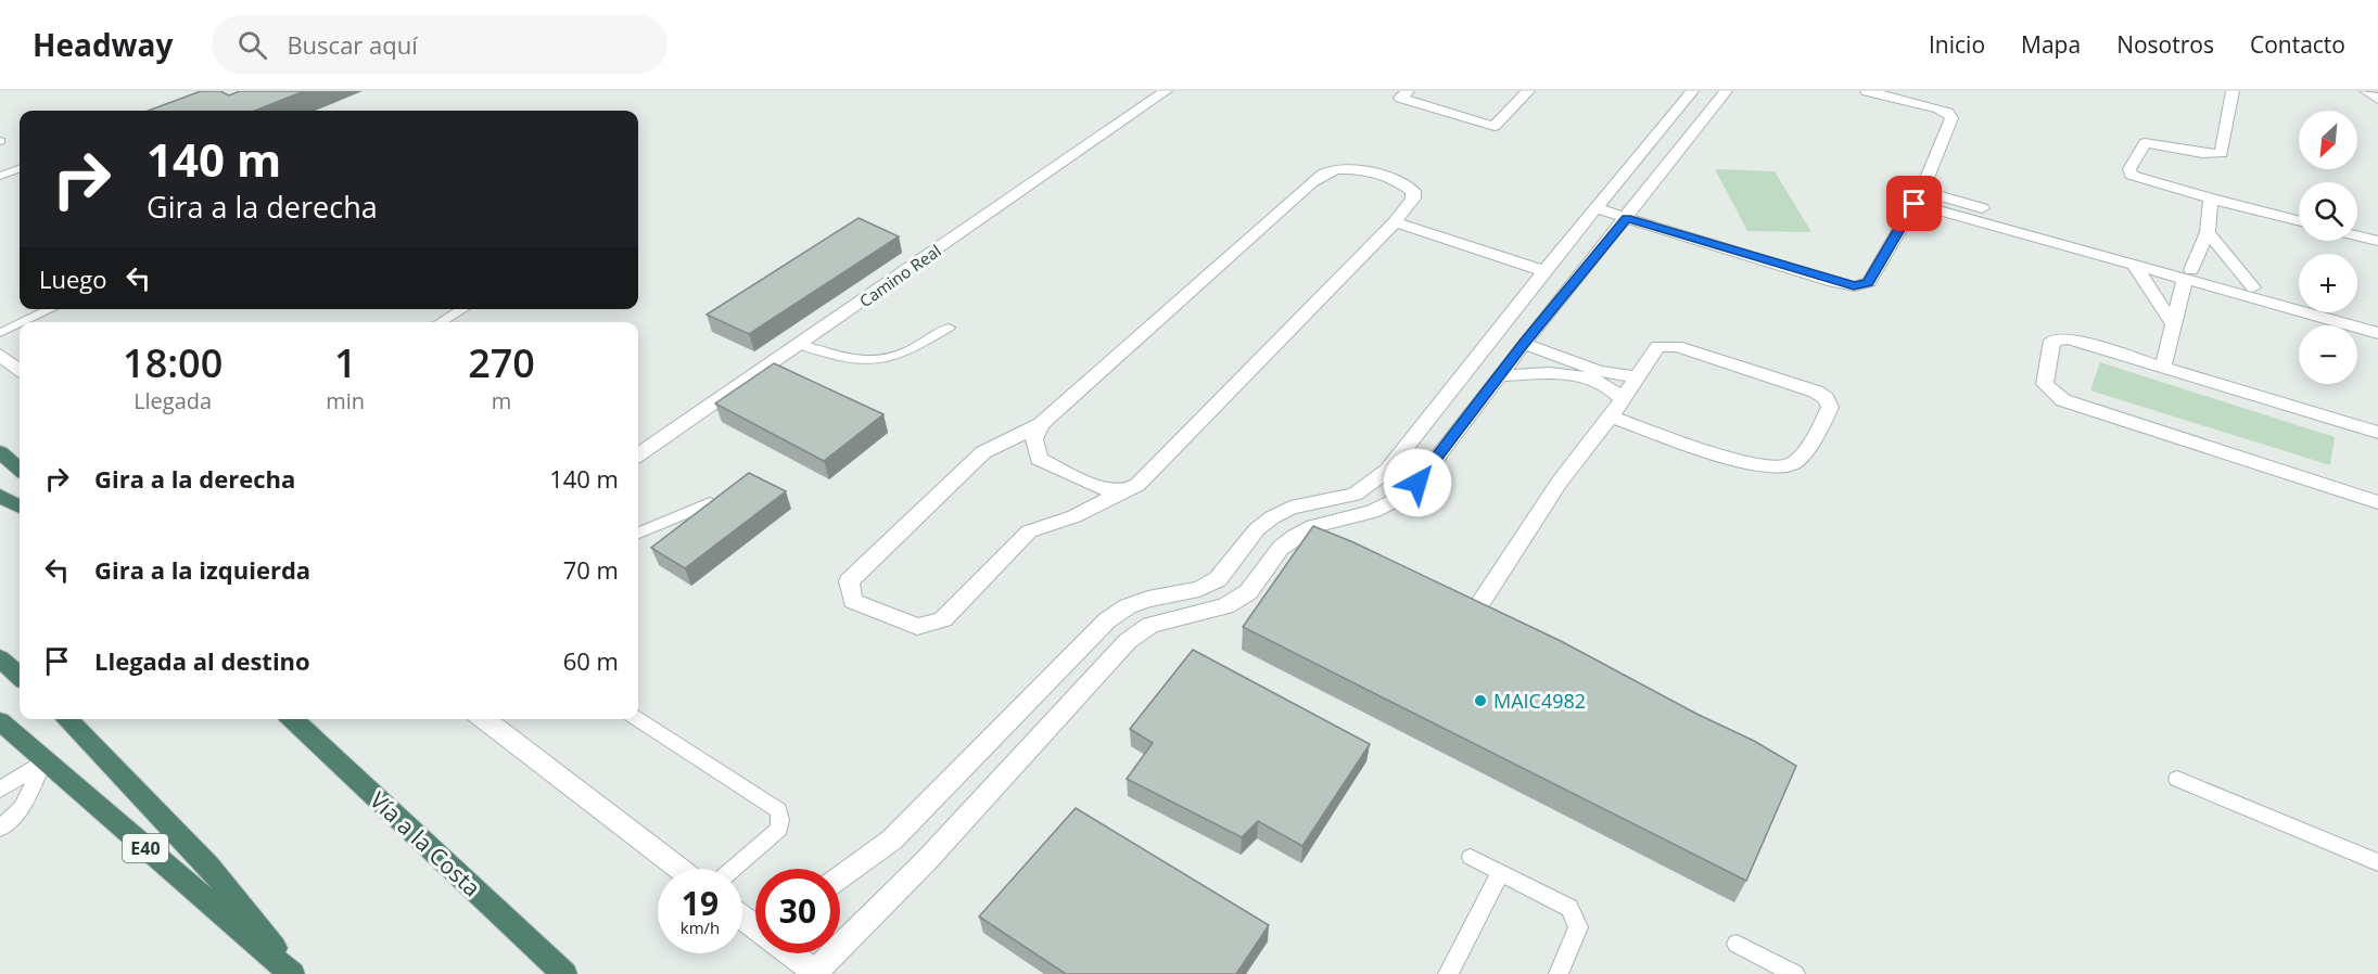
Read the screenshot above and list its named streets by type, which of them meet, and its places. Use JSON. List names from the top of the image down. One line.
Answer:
{"streets":{"highway":["Vía a la Costa","E40"],"street":["Camino Real"]},"places":["MAIC4982"],"north":"bottom left","page":{"header":"Headway","search":"Buscar aquí","nav":["Inicio","Mapa","Nosotros","Contacto"],"map_buttons":["+","−"],"turn":["140 m","Gira a la derecha"],"then":"Luego","eta":["18:00","Llegada","1","min","270","m"],"list":[{"name":"Gira a la derecha","value":"140 m"},{"name":"Gira a la izquierda","value":"70 m"},{"name":"Llegada al destino","value":"60 m"}],"speed":"19 km/h","limit":"30"}}
